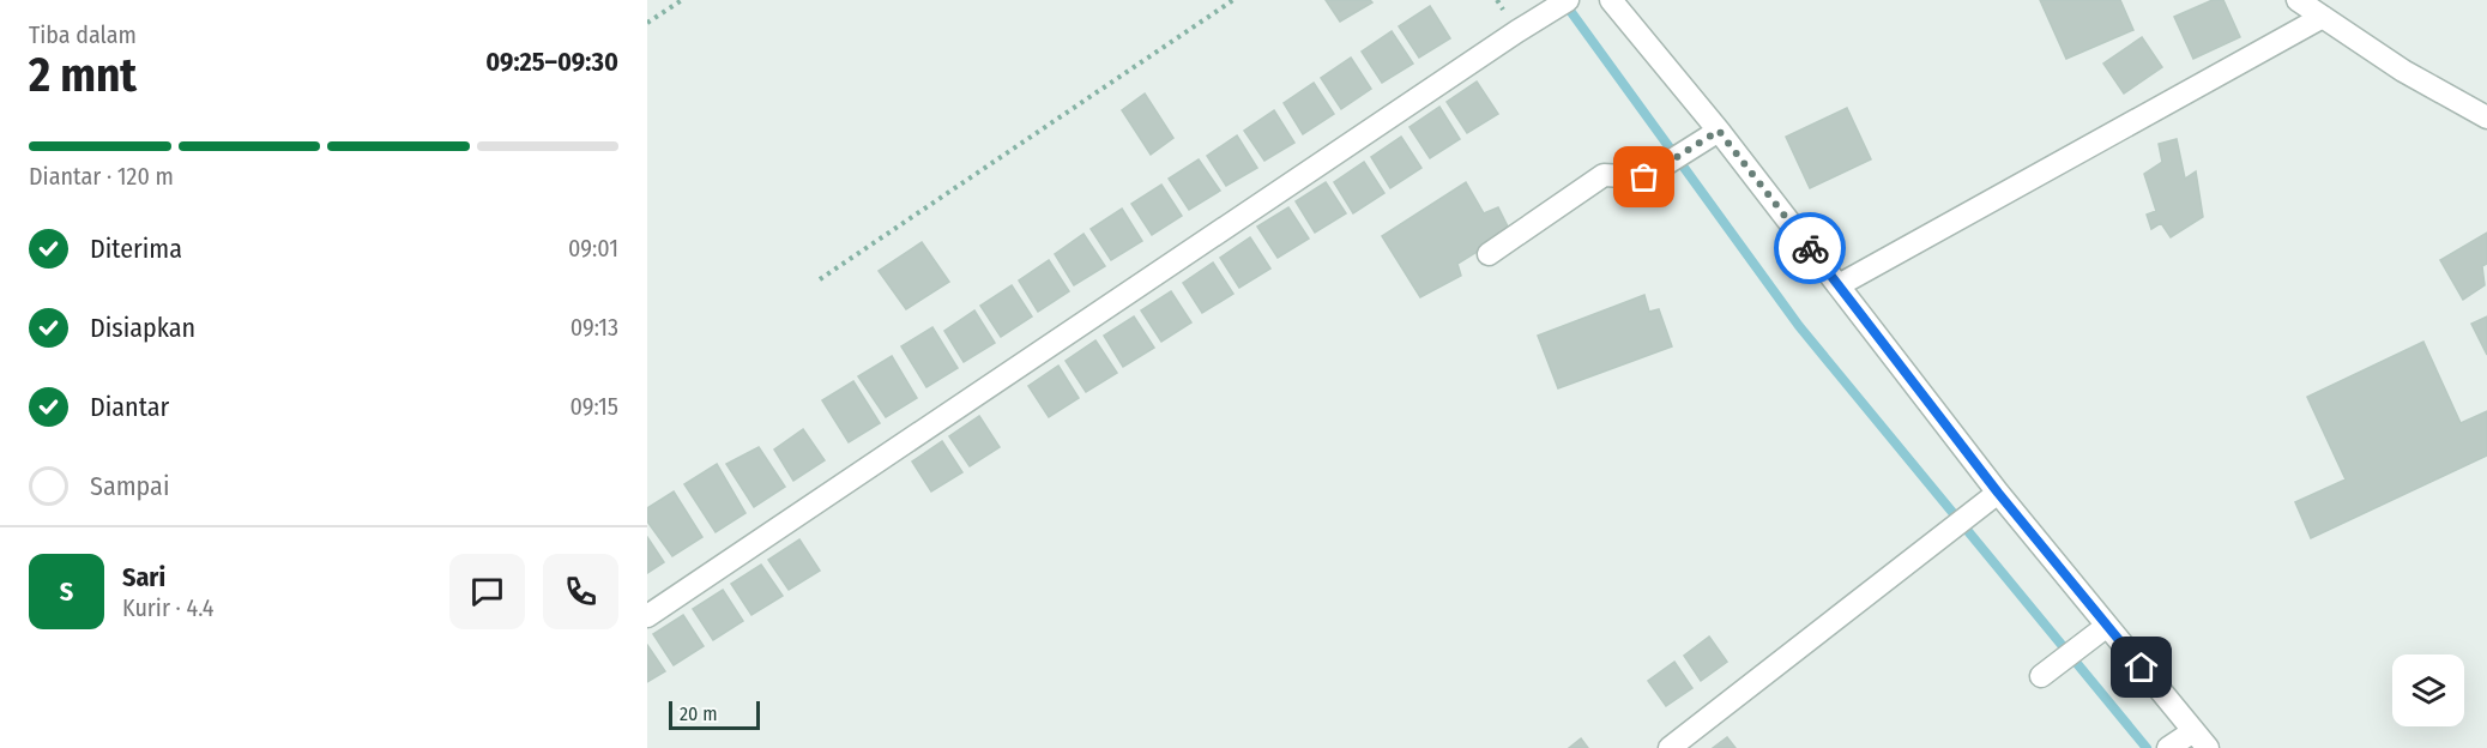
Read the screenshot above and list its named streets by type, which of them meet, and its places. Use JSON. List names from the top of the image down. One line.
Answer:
{"scale_bar":"20 m","page":{"heading":["2 mnt","Tiba dalam","09:25–09:30"],"panel":["Sari","Kurir · 4.4"],"bar":"Diantar · 120 m","list":[["Diterima","09:01"],["Disiapkan","09:13"],["Diantar","09:15"],"Sampai"],"round":"S","scale":"20 m"}}
